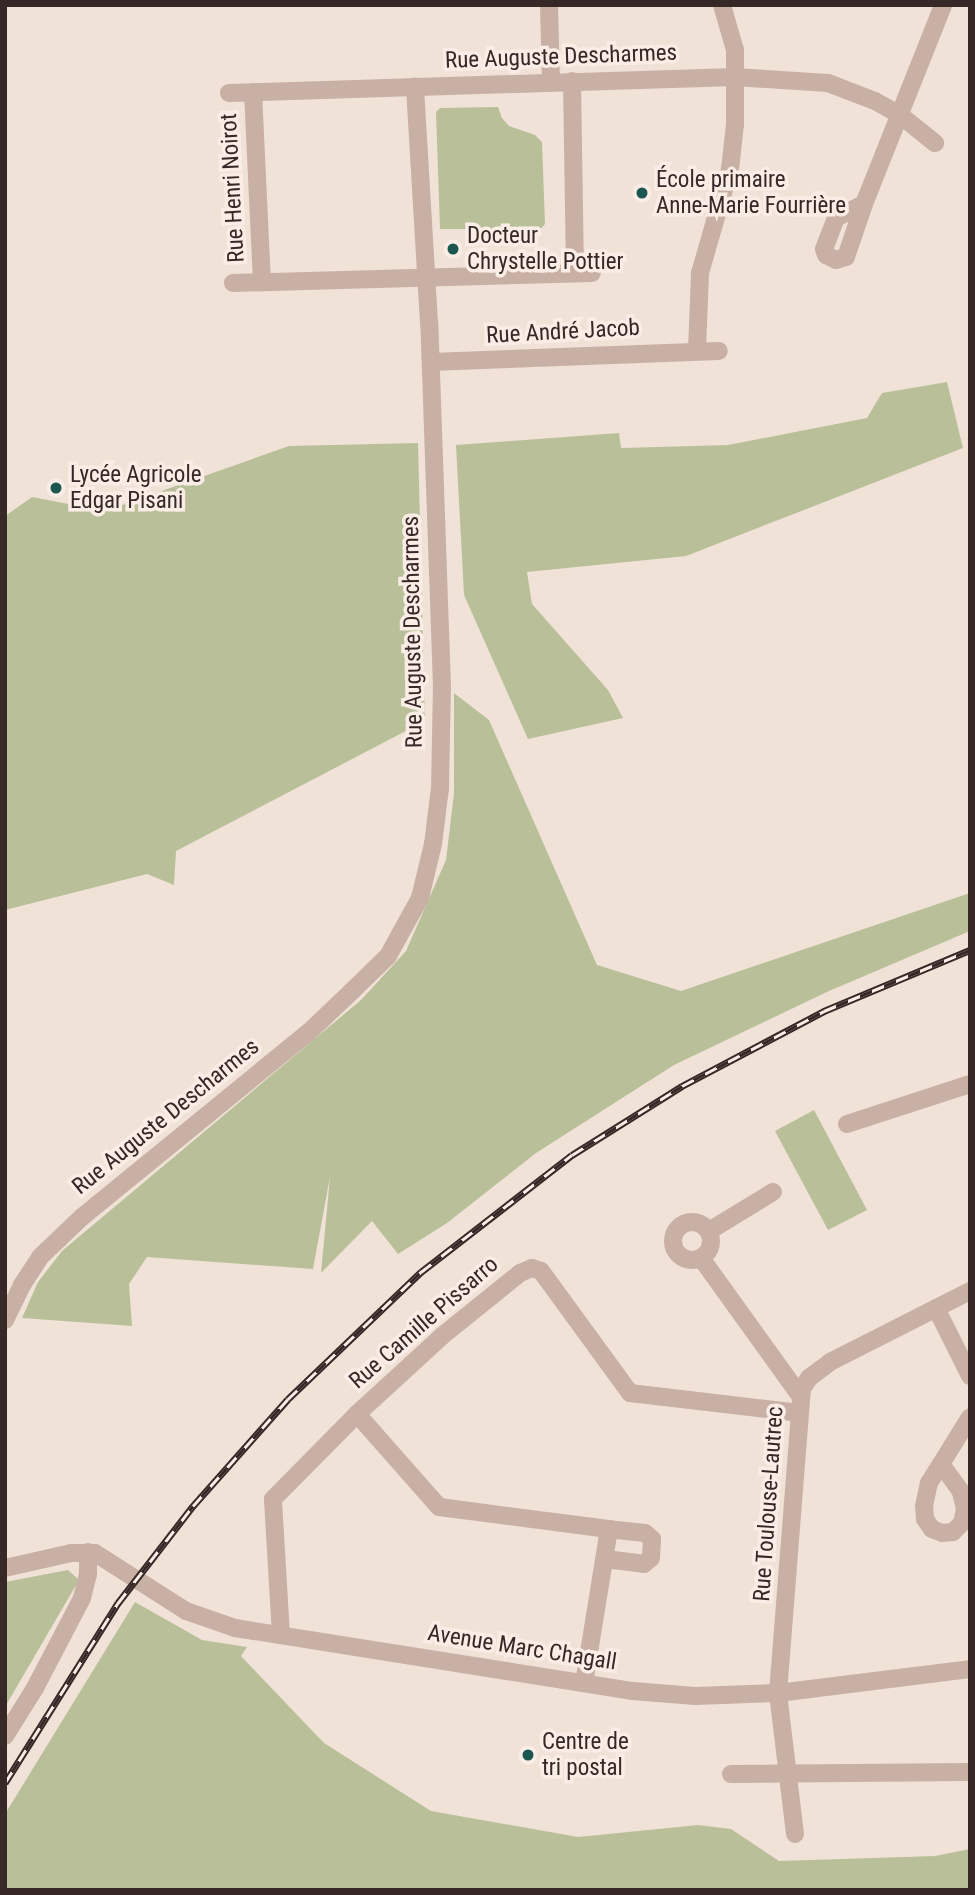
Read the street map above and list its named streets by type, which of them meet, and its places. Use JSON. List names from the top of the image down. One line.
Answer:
{"streets":{"street":["Rue Auguste Descharmes","Rue Henri Noirot","Rue André Jacob","Rue Camille Pissarro","Rue Toulouse-Lautrec","Avenue Marc Chagall"]},"crossings":[["Rue Auguste Descharmes","Rue Henri Noirot"],["Rue Auguste Descharmes","Rue André Jacob"],["Rue Camille Pissarro","Rue Toulouse-Lautrec"],["Rue Camille Pissarro","Avenue Marc Chagall"],["Rue Toulouse-Lautrec","Avenue Marc Chagall"]],"places":["École primaire Anne-Marie Fourrière","Docteur Chrystelle Pottier","Lycée Agricole Edgar Pisani","Centre de tri postal"]}
